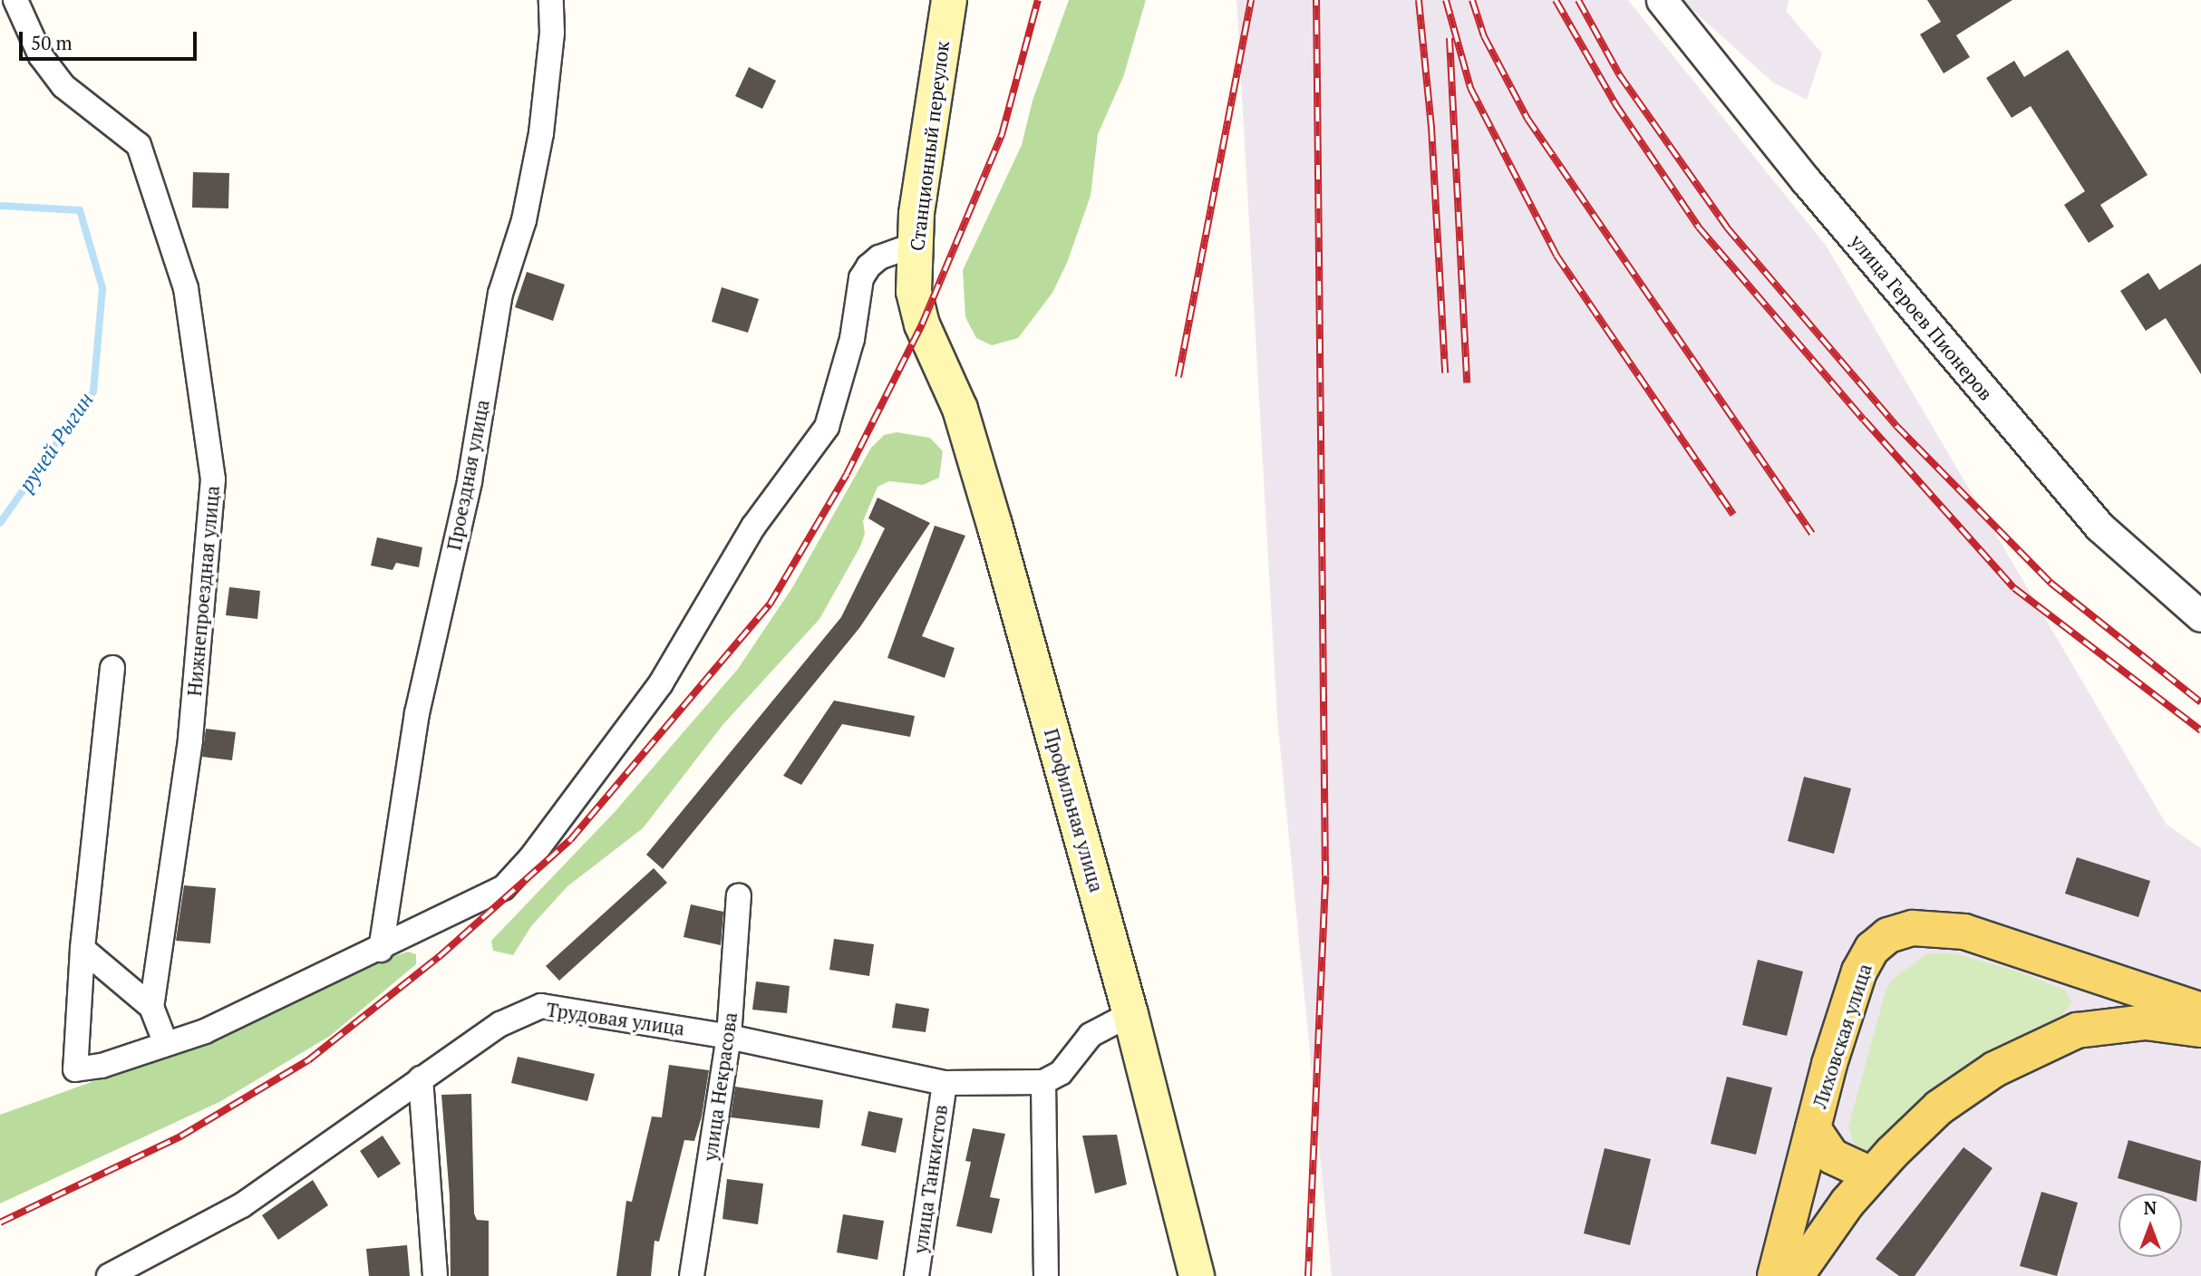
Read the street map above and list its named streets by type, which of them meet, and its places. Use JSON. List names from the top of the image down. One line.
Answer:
{"streets":{"main road":["Станционный переулок","Профильная улица","Лиховская улица"],"street":["улица Героев Пионеров","Проездная улица","Нижнепроездная улица","Трудовая улица","улица Некрасова","улица Танкистов"]},"crossings":[["Станционный переулок","Профильная улица"],["Трудовая улица","улица Некрасова"],["Трудовая улица","улица Танкистов"]],"water":["ручей Рыгин"],"scale_bar":"50 m","north":"top"}
